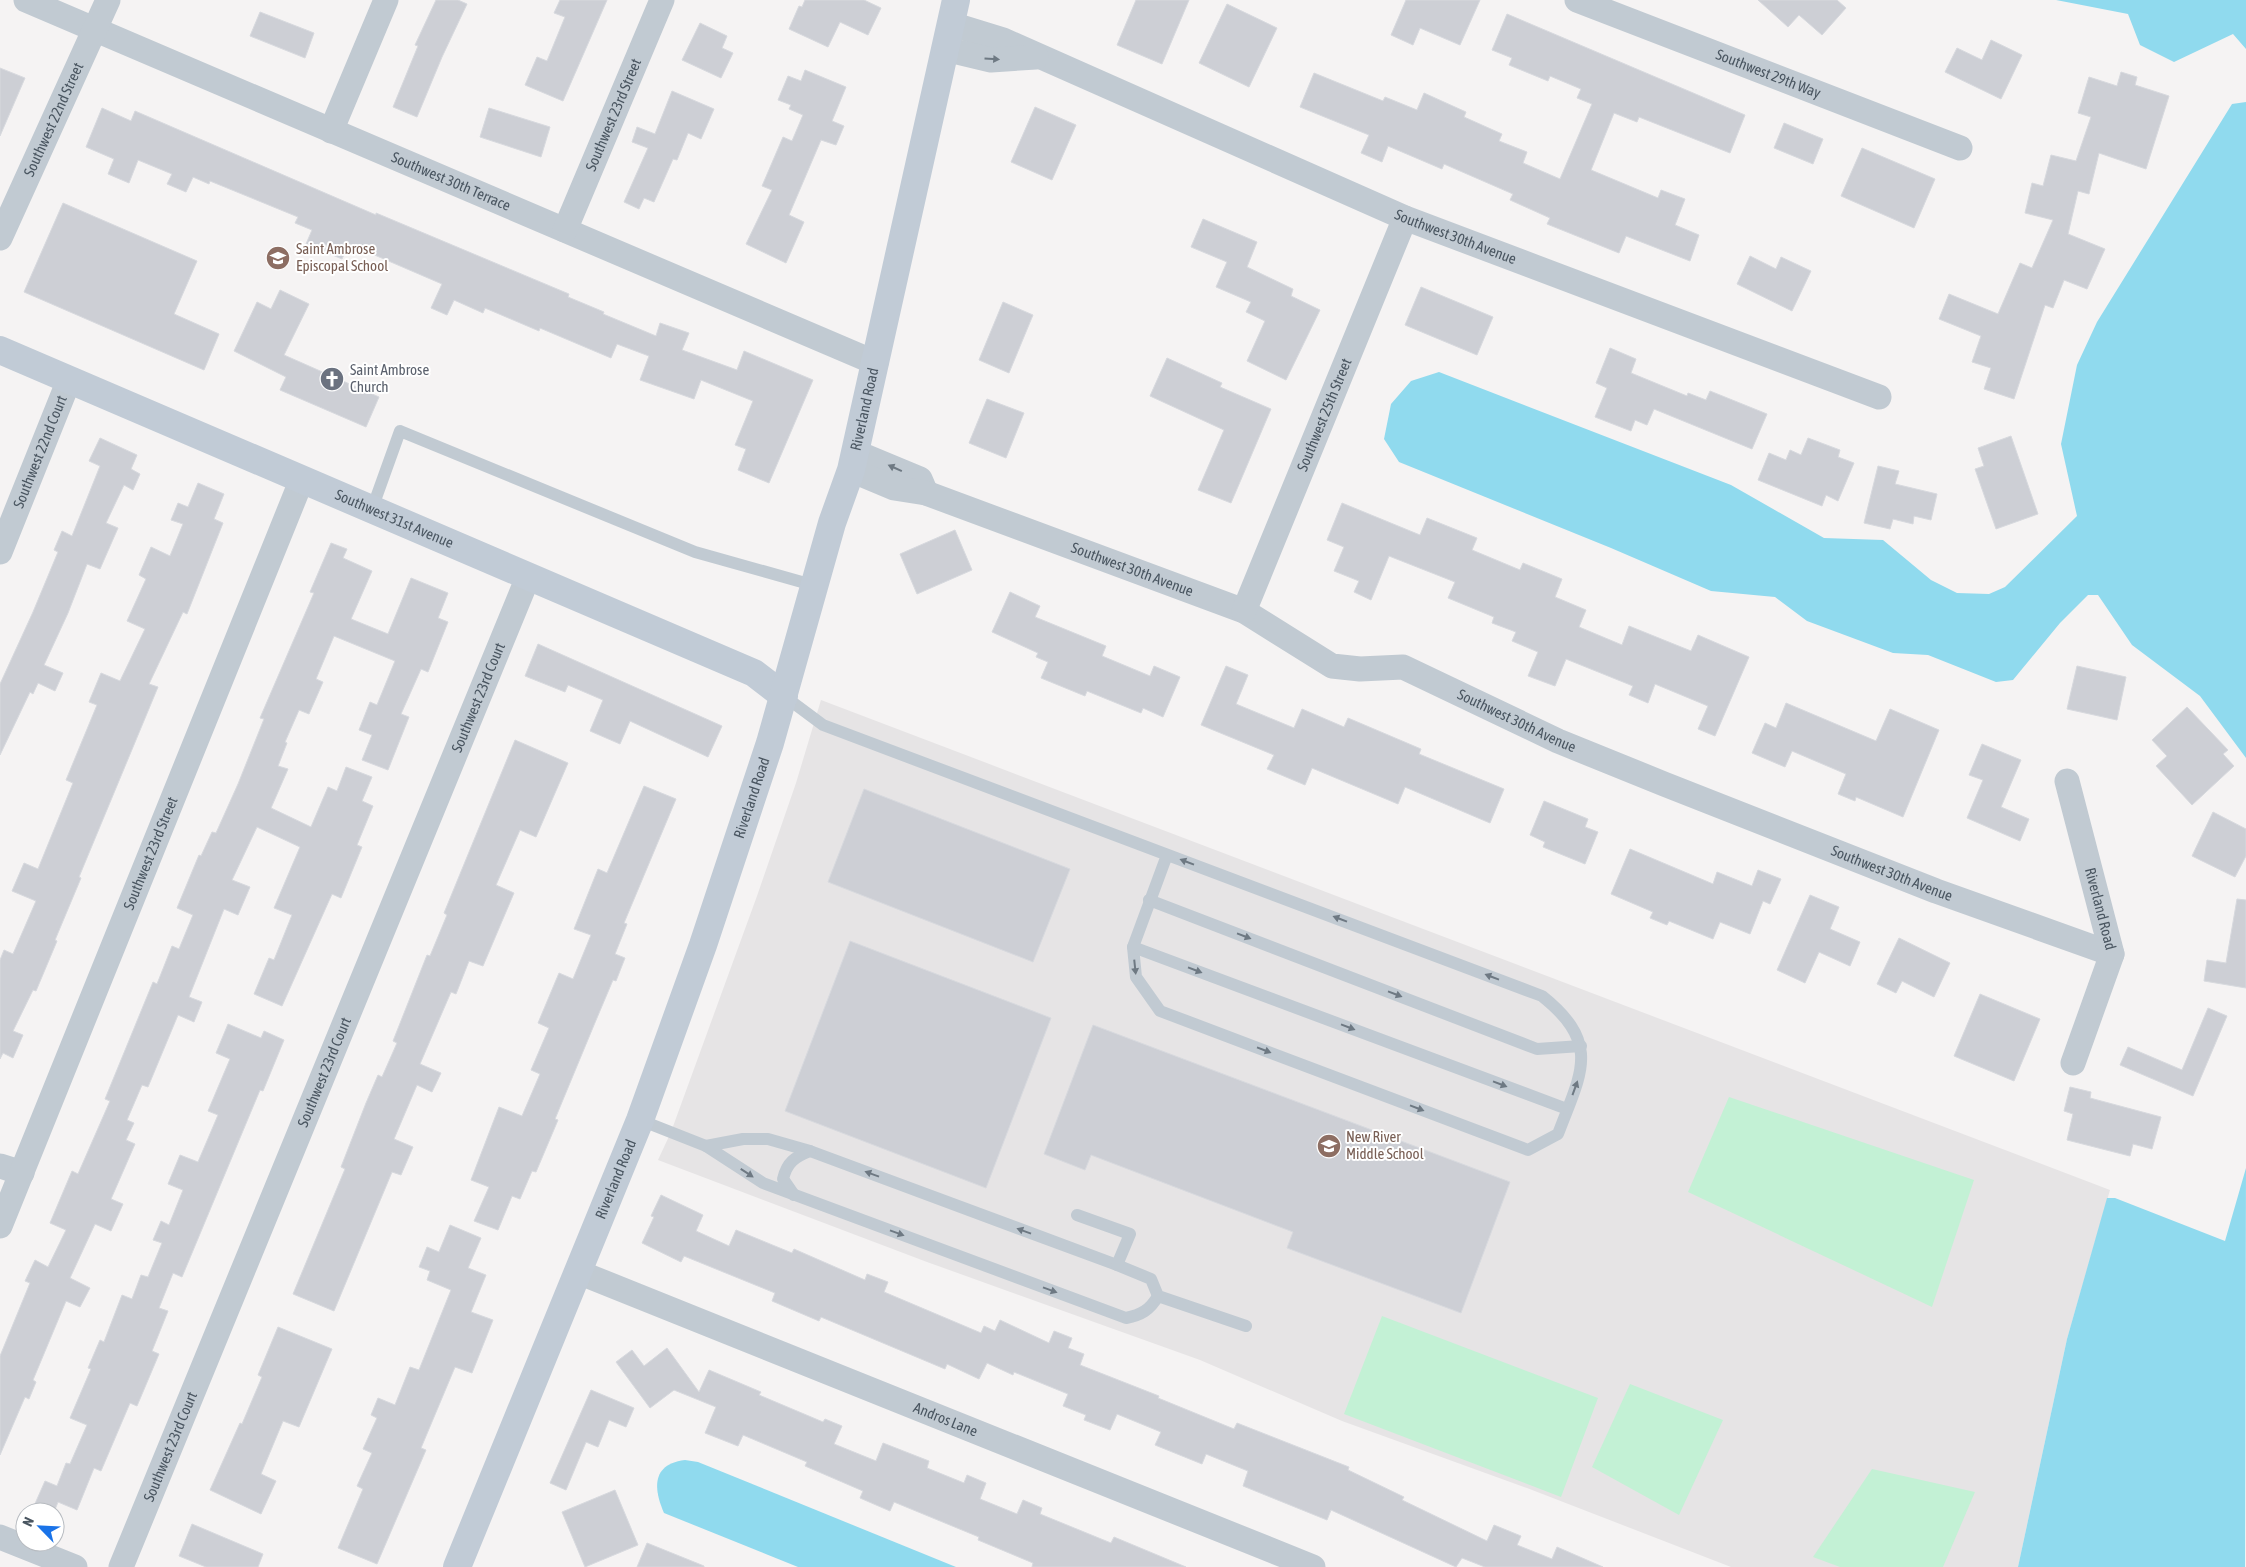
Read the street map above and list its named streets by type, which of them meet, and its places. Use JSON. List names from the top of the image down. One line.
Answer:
{"streets":{"street":["Southwest 29th Way","Southwest 23rd Street","Southwest 22nd Street","Southwest 30th Terrace","Southwest 30th Avenue","Riverland Road","Southwest 25th Street","Southwest 22nd Court","Southwest 31st Avenue","Southwest 23rd Court","Andros Lane"]},"crossings":[["Southwest 23rd Street","Southwest 30th Terrace"],["Southwest 23rd Street","Southwest 31st Avenue"],["Southwest 22nd Street","Southwest 30th Terrace"],["Southwest 30th Terrace","Riverland Road"],["Southwest 30th Avenue","Riverland Road"],["Southwest 30th Avenue","Southwest 25th Street"],["Riverland Road","Southwest 31st Avenue"],["Riverland Road","Andros Lane"],["Southwest 22nd Court","Southwest 31st Avenue"],["Southwest 31st Avenue","Southwest 23rd Court"]],"places":{"school or university":["Saint Ambrose Episcopal School","New River Middle School"],"church":["Saint Ambrose Church"]},"north":"top left"}
